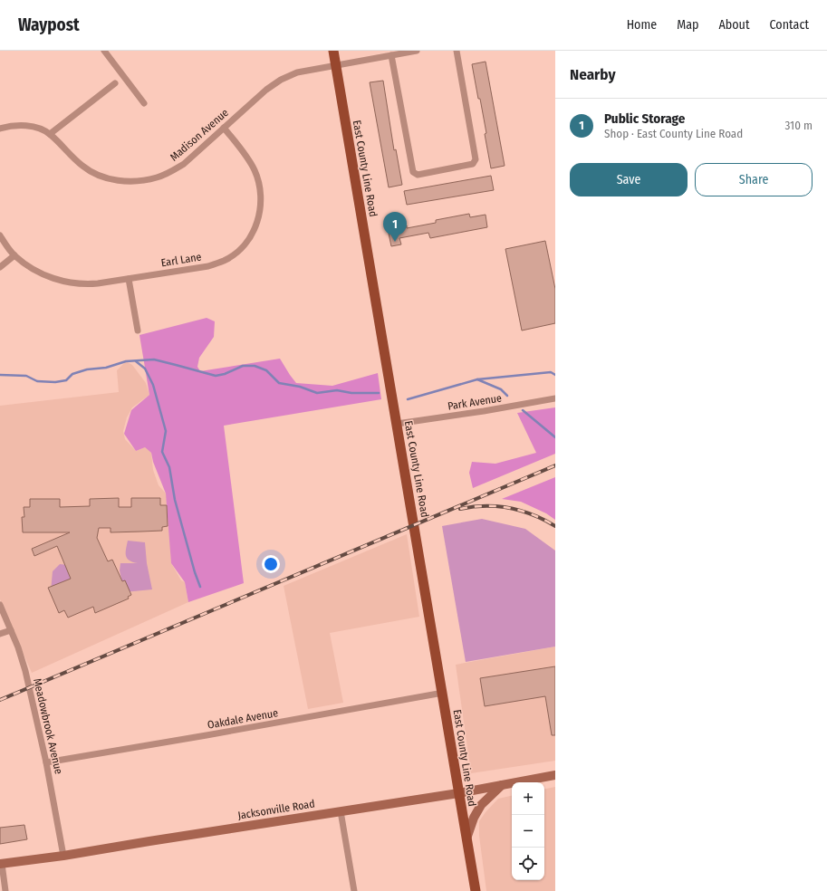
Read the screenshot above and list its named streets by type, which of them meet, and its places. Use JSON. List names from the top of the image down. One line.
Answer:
{"streets":{"main road":["East County Line Road","Jacksonville Road"],"street":["Madison Avenue","Earl Lane","Park Avenue","Oakdale Avenue","Meadowbrook Avenue"]},"crossings":[["Madison Avenue","East County Line Road"],["Madison Avenue","Earl Lane"],["East County Line Road","Park Avenue"],["East County Line Road","Oakdale Avenue"],["East County Line Road","Jacksonville Road"],["Oakdale Avenue","Meadowbrook Avenue"],["Meadowbrook Avenue","Jacksonville Road"]],"page":{"header":"Waypost","nav":["Home","Map","About","Contact"],"heading":"Nearby","list":[{"mark":"1","name":"Public Storage","note":"Shop · East County Line Road","value":"310 m"}],"buttons":["Save","Share"],"pins":"1","map_buttons":["+","−"]}}
